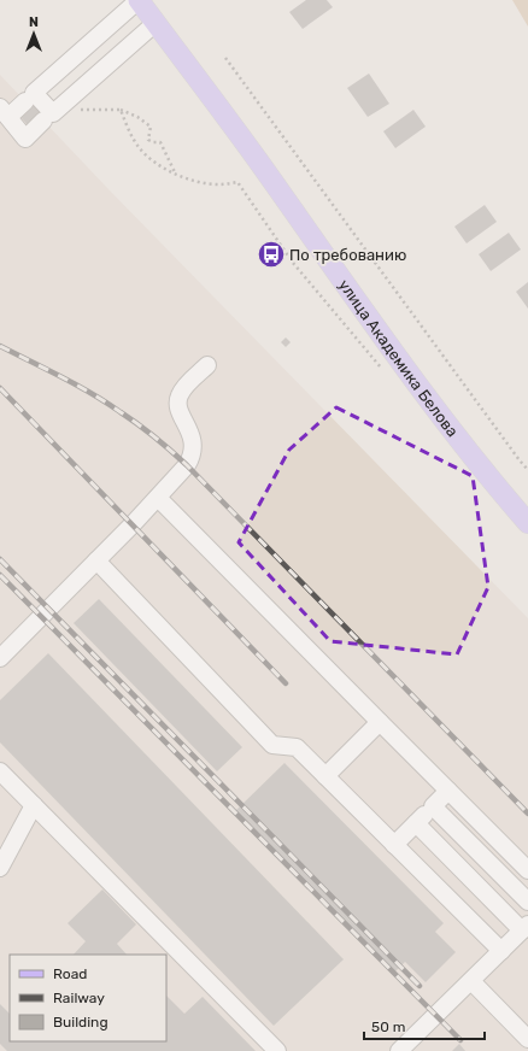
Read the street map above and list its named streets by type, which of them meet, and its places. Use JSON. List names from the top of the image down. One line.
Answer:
{"streets":{"main road":["улица Академика Белова"]},"places":{"bus stop":["По требованию"]},"legend":["Road","Railway","Building"],"scale_bar":"50 m","north":"top"}
